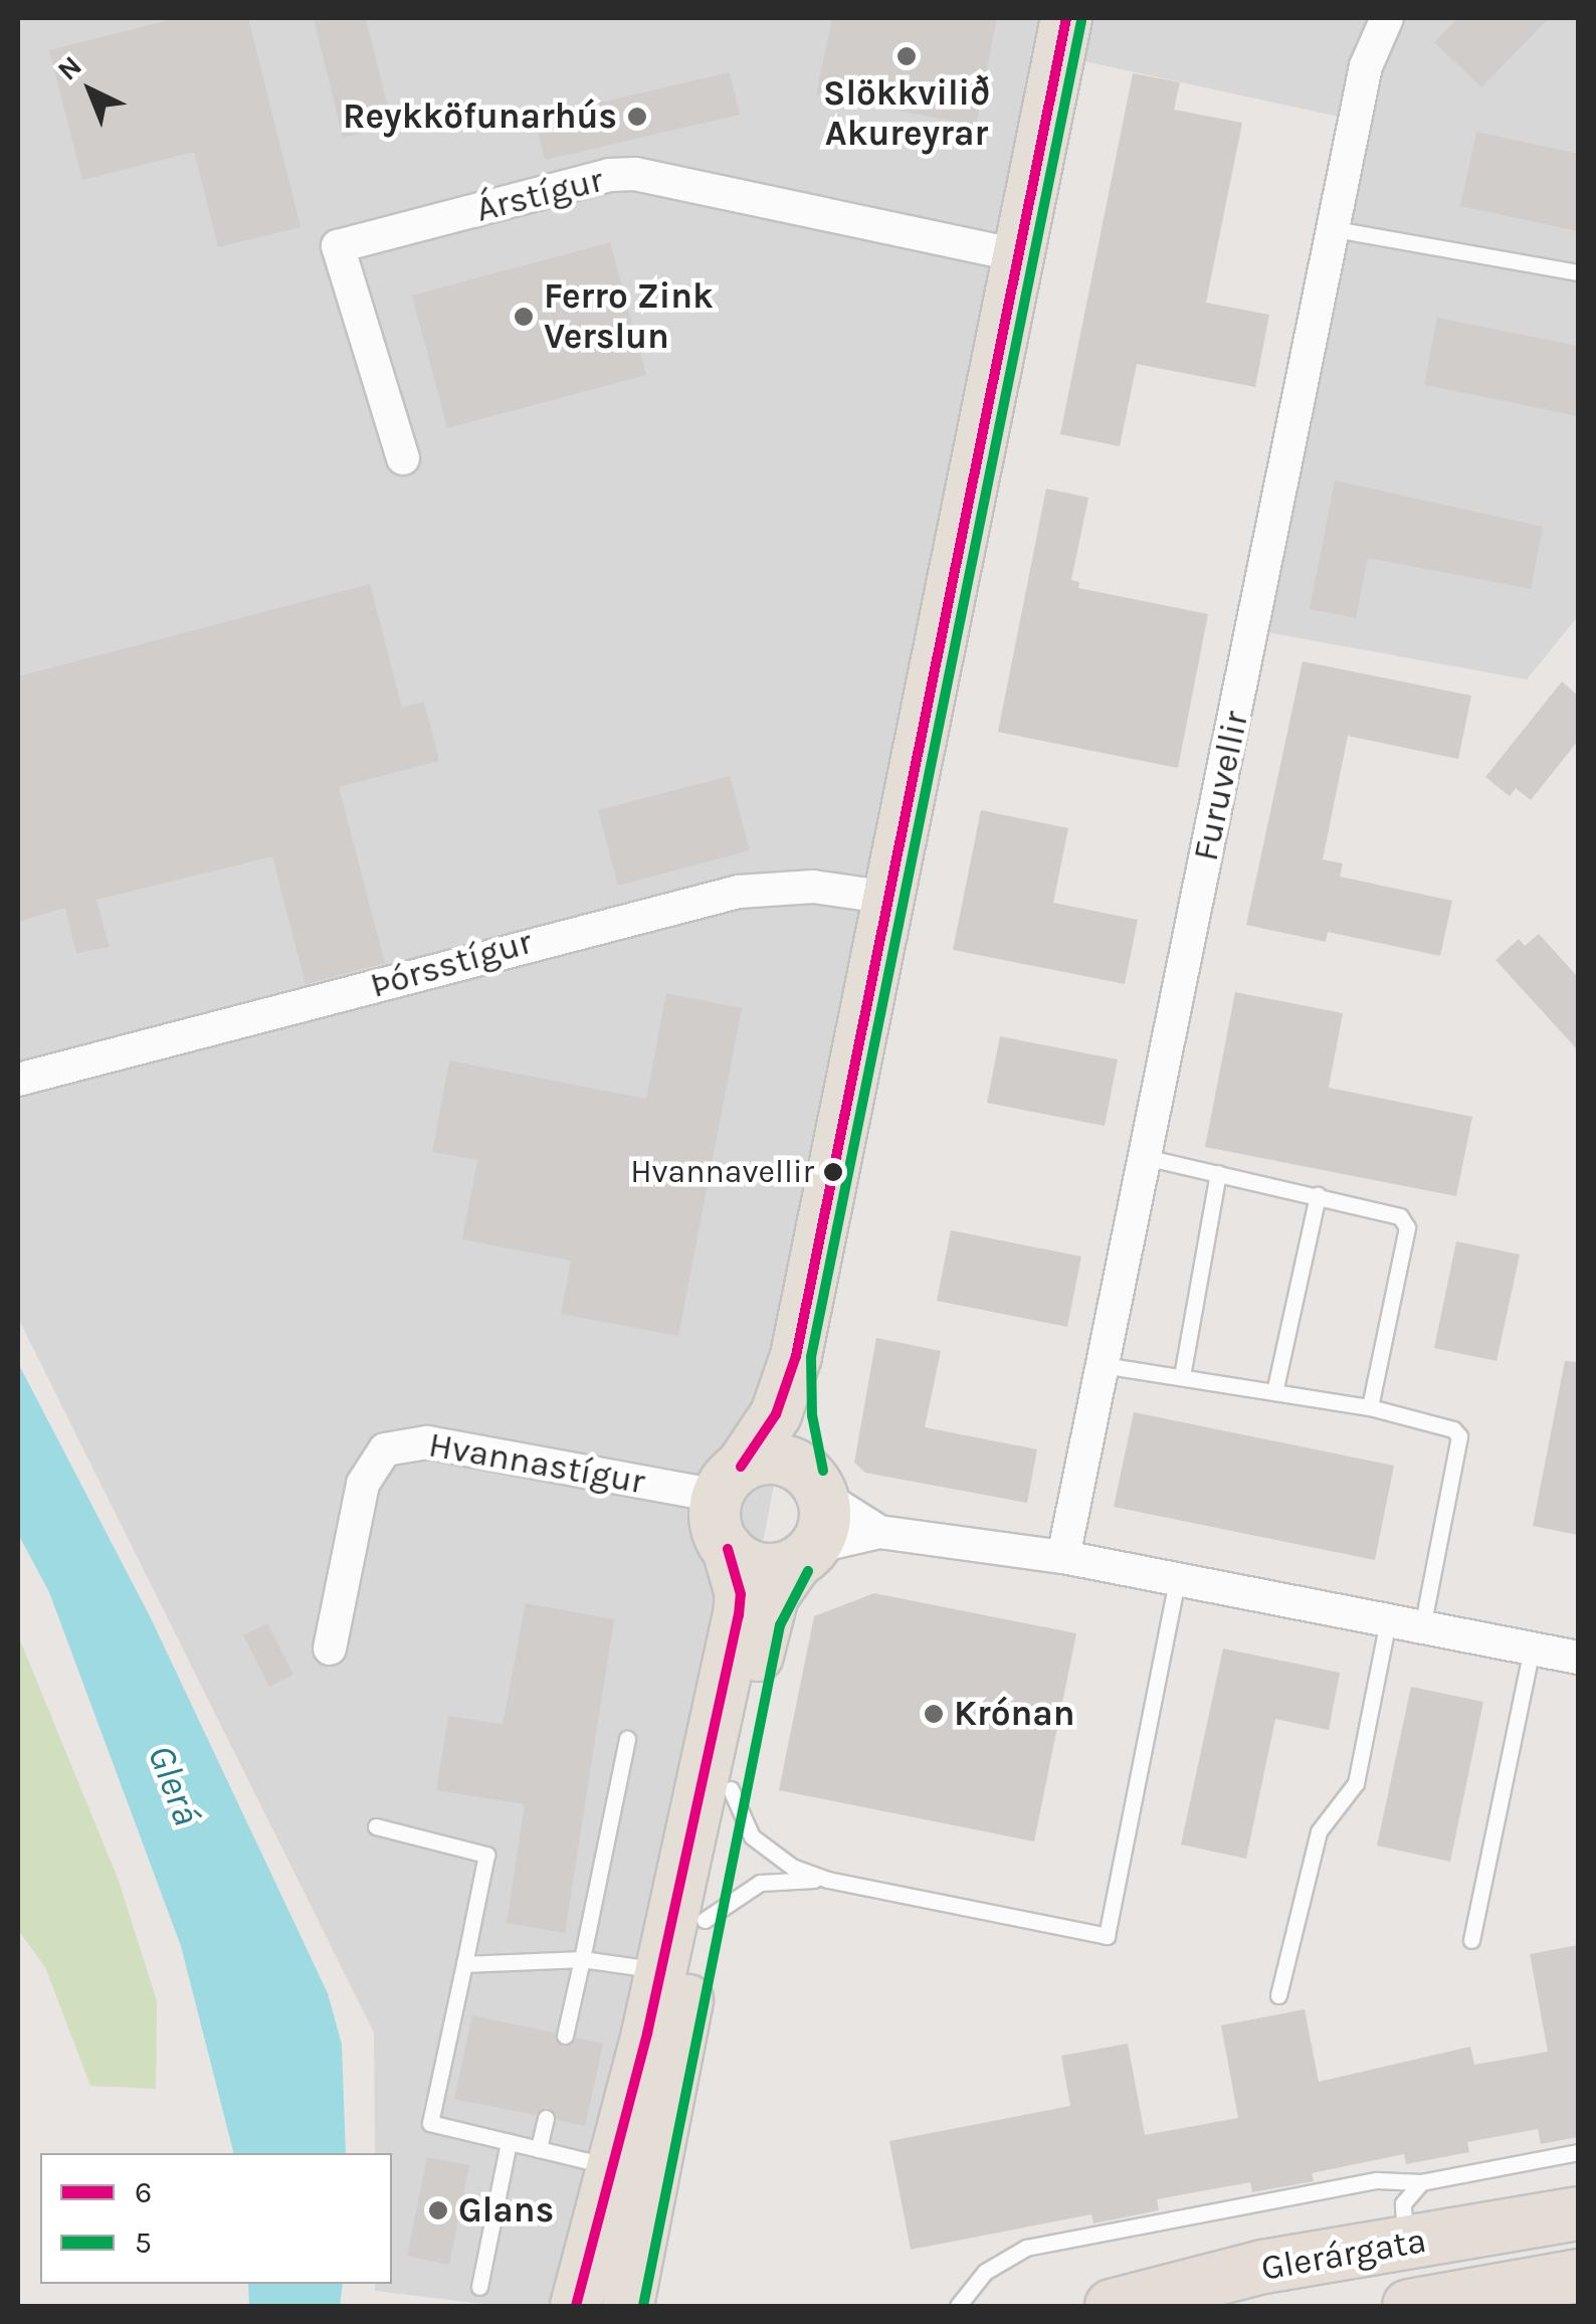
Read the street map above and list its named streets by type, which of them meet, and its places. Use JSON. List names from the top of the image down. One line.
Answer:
{"streets":{"highway":["Glerárgata"],"street":["Árstígur","Furuvellir","Þórsstígur","Hvannastígur"]},"water":["Glerá"],"places":["Slökkvilið Akureyrar","Reykköfunarhús","Ferro Zink Verslun","Hvannavellir","Krónan","Glans"],"lines":["transit line 6","transit line 5"],"legend":["6","5"],"north":"top left"}
